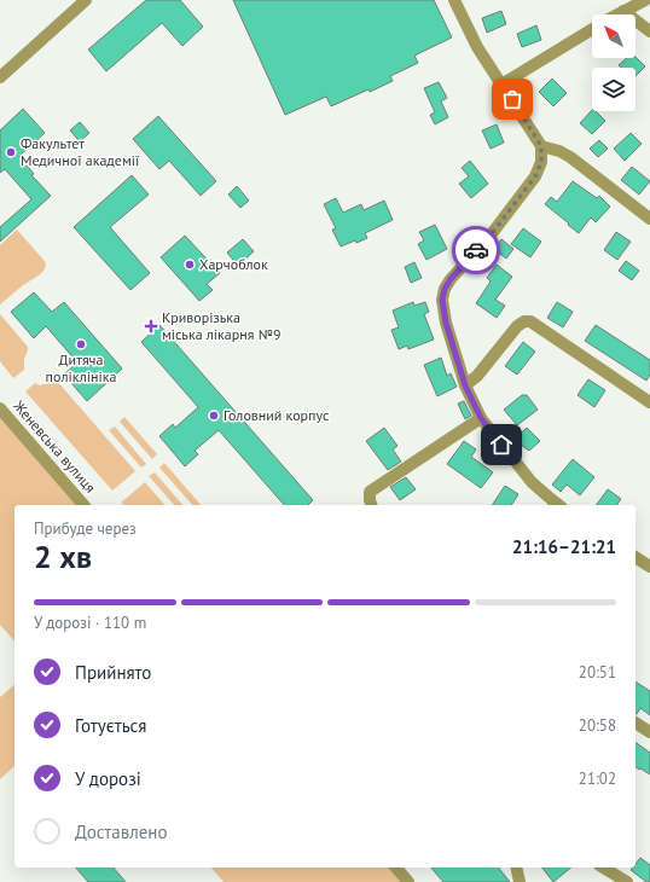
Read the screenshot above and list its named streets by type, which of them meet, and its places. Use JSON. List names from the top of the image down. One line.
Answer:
{"streets":{"street":["Женевська вулиця"]},"places":{"other":["Факультет Медичної академії","Харчоблок","Дитяча поліклініка","Головний корпус"],"health":["Криворізька міська лікарня №9"]},"north":"top left","page":{"heading":["2 хв","Прибуде через","21:16–21:21"],"bar":"У дорозі · 110 m","list":[["Прийнято","20:51"],["Готується","20:58"],["У дорозі","21:02"],"Доставлено"]}}
